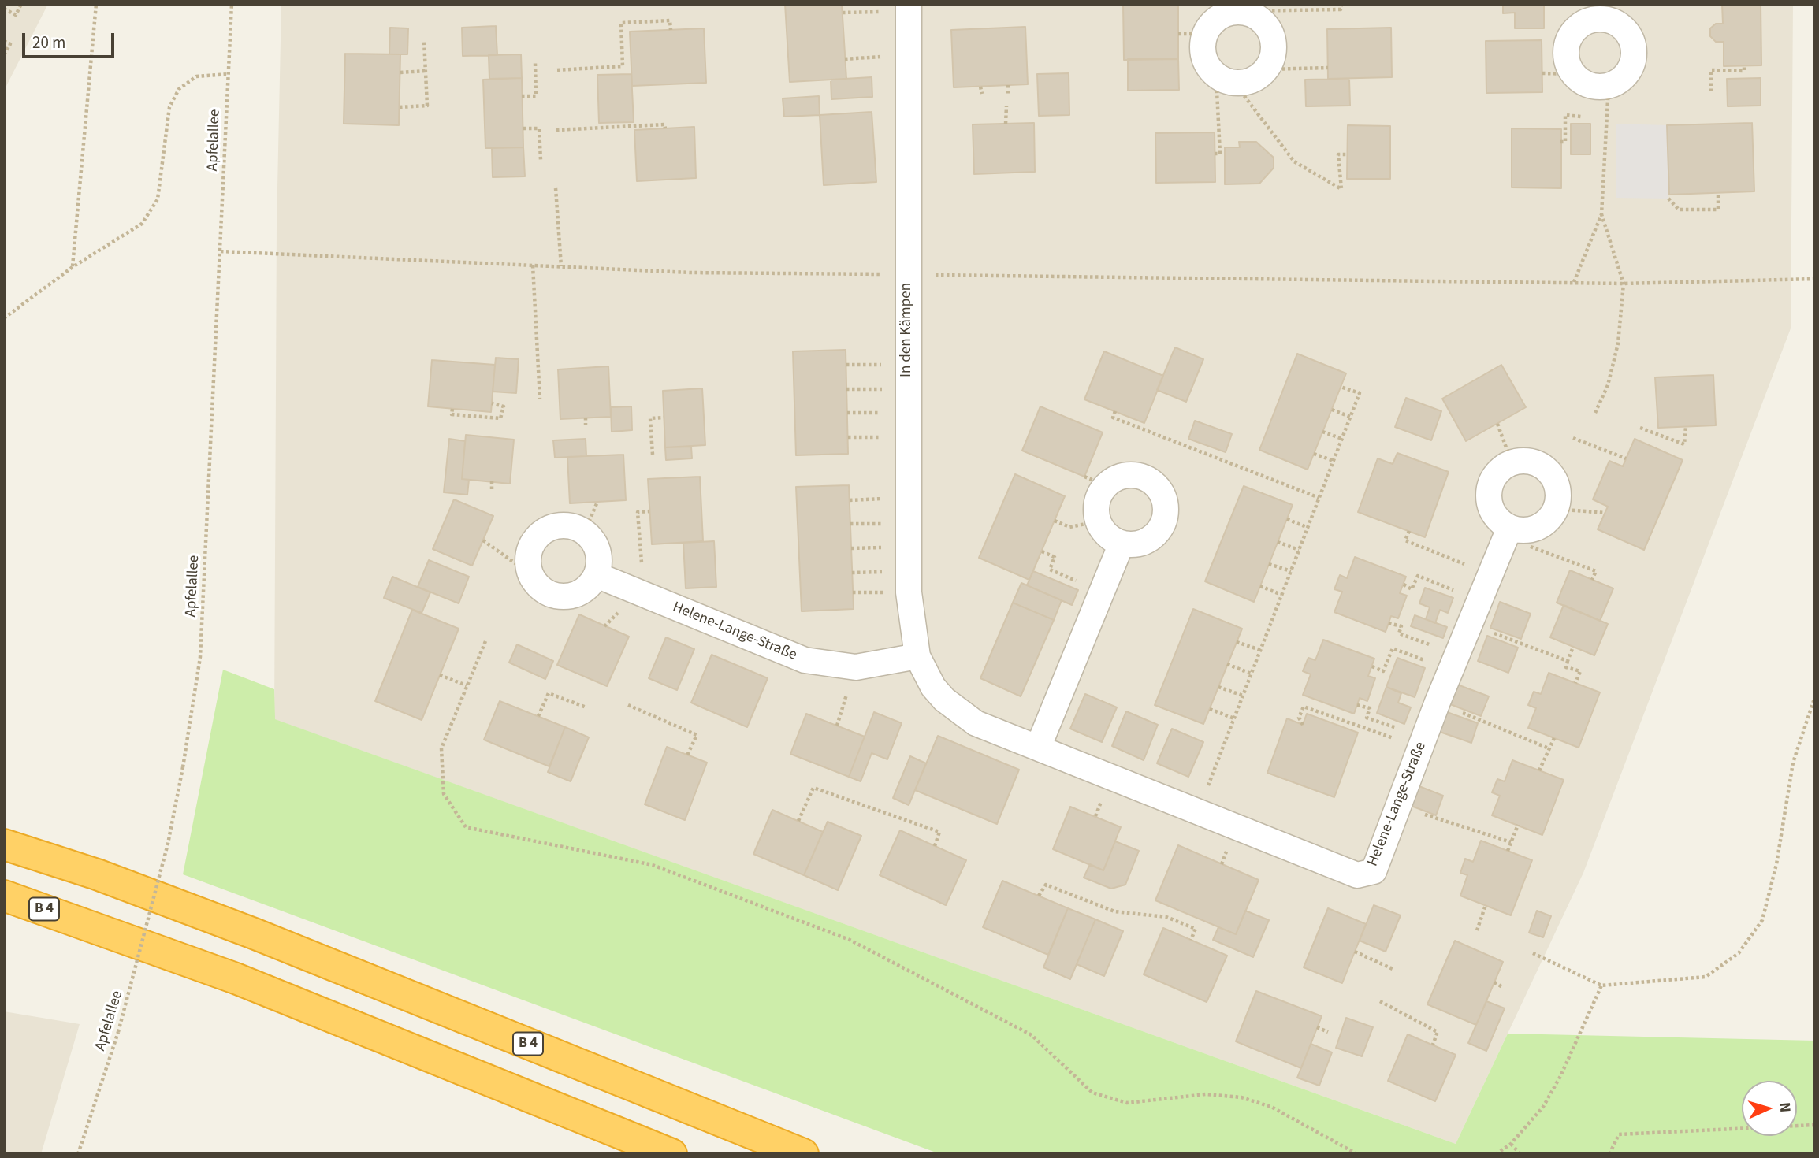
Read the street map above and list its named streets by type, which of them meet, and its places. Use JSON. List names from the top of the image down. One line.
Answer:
{"streets":{"highway":["B 4"],"street":["In den Kämpen","Helene-Lange-Straße"],"path":["Apfelallee"]},"crossings":[["In den Kämpen","Helene-Lange-Straße"]],"scale_bar":"20 m","north":"right"}
